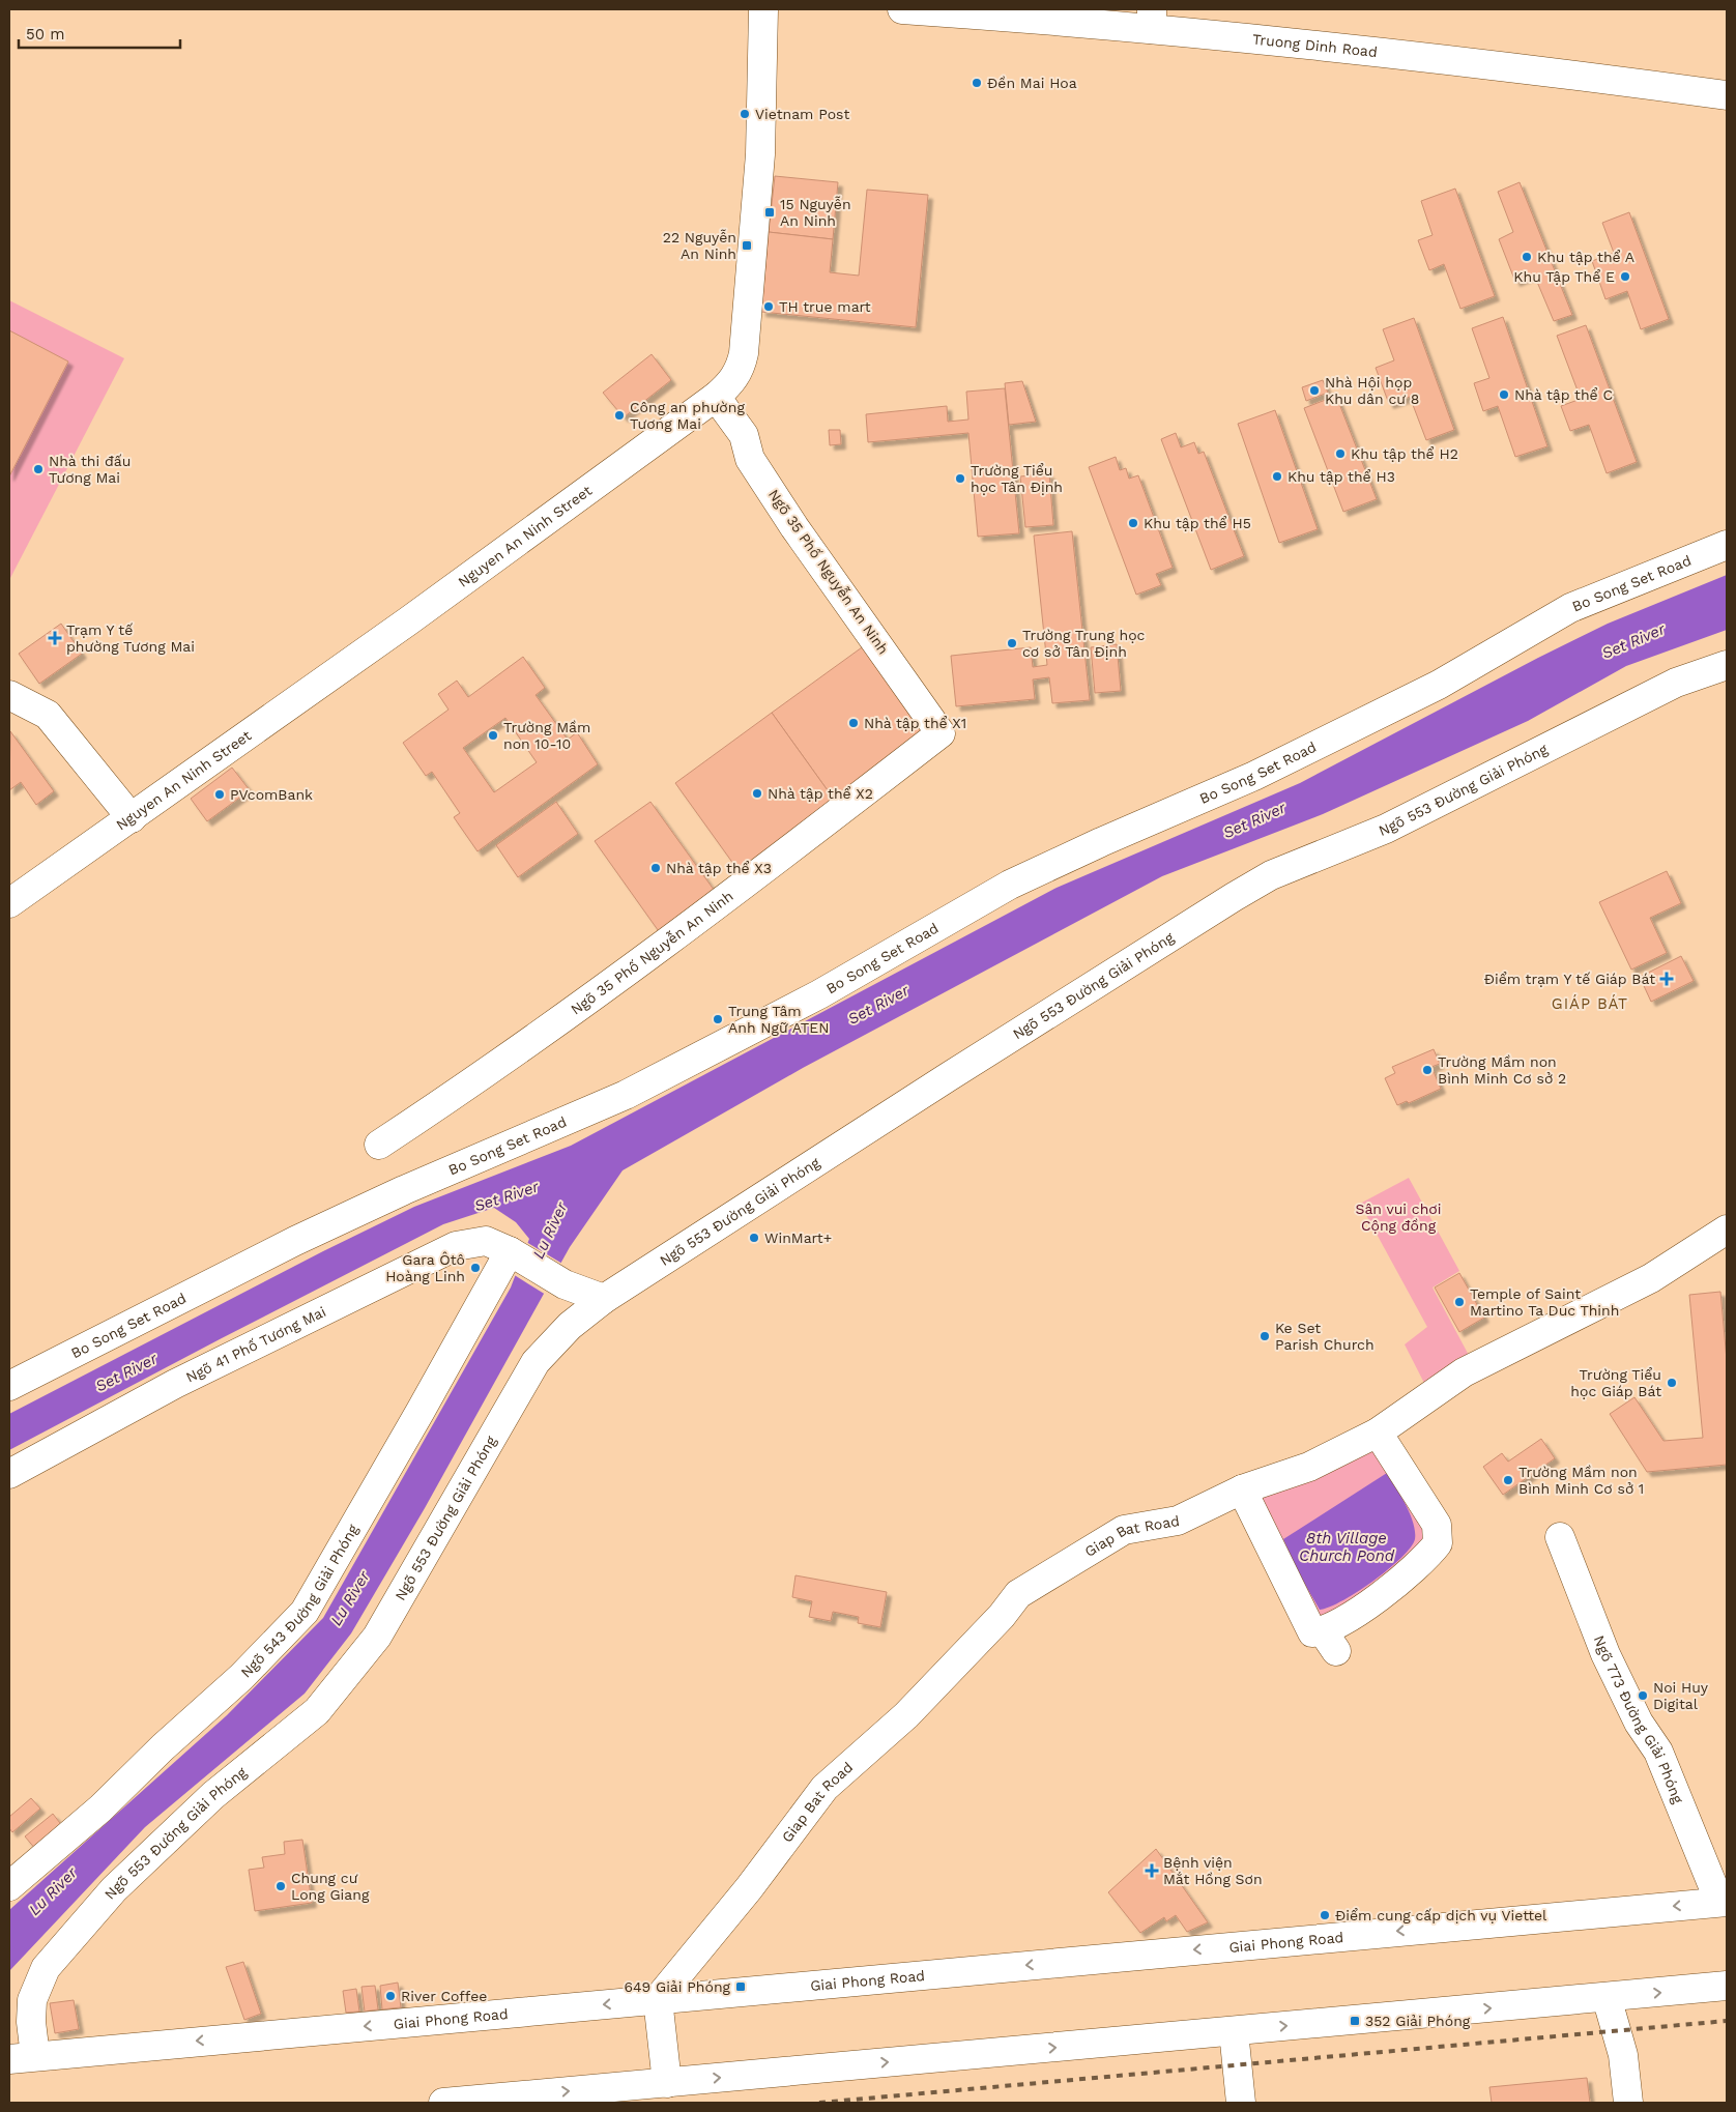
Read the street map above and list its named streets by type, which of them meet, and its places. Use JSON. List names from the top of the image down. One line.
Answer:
{"streets":{"street":["Truong Dinh Road","Nguyen An Ninh Street","Ngõ 35 Phố Nguyễn An Ninh","Bo Song Set Road","Ngõ 553 Đường Giải Phóng","Ngõ 41 Phố Tương Mai","Giap Bat Road","Ngõ 543 Đường Giải Phóng","Ngõ 773 Đường Giải Phóng","Giai Phong Road"]},"crossings":[["Nguyen An Ninh Street","Ngõ 35 Phố Nguyễn An Ninh"],["Ngõ 553 Đường Giải Phóng","Ngõ 41 Phố Tương Mai"],["Ngõ 553 Đường Giải Phóng","Giai Phong Road"],["Ngõ 41 Phố Tương Mai","Ngõ 543 Đường Giải Phóng"],["Giap Bat Road","Giai Phong Road"],["Ngõ 773 Đường Giải Phóng","Giai Phong Road"]],"districts":["GIÁP BÁT"],"water":["Set River","Lu River","8th Village Church Pond"],"parks":["Sân vui chơi Cộng đồng"],"places":{"other":["Đền Mai Hoa","Vietnam Post","Khu tập thể A","Khu Tập Thể E","TH true mart","Nhà Hội họp Khu dân cư 8","Nhà tập thể C","Công an phường Tương Mai","Khu tập thể H2","Nhà thi đấu Tương Mai","Khu tập thể H3","Trường Tiểu học Tân Định","Khu tập thể H5","Trường Trung học cơ sở Tân Định","Nhà tập thể X1","Trường Mầm non 10-10","Nhà tập thể X2","PVcomBank","Nhà tập thể X3","Trung Tâm Anh Ngữ ATEN","Trường Mầm non Bình Minh Cơ sở 2","WinMart+","Gara Ôtô Hoàng Linh","Temple of Saint Martino Ta Duc Thinh","Ke Set Parish Church","Trường Tiểu học Giáp Bát","Trường Mầm non Bình Minh Cơ sở 1","Noi Huy Digital","Chung cư Long Giang","Điểm cung cấp dịch vụ Viettel","River Coffee"],"transit":["15 Nguyễn An Ninh","22 Nguyễn An Ninh","649 Giải Phóng","352 Giải Phóng"],"health":["Trạm Y tế phường Tương Mai","Điểm trạm Y tế Giáp Bát","Bệnh viện Mắt Hồng Sơn"]},"scale_bar":"50 m"}
